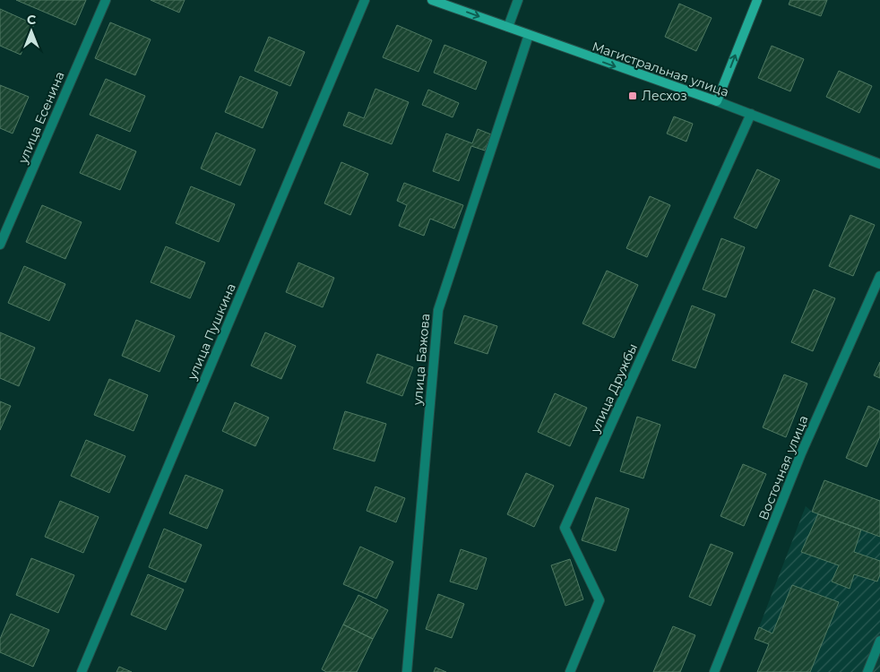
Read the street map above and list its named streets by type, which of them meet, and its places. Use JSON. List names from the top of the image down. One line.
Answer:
{"streets":{"street":["Магистральная улица","улица Есенина","улица Пушкина","улица Бажова","улица Дружбы","Восточная улица"]},"crossings":[["Магистральная улица","улица Бажова"],["Магистральная улица","улица Дружбы"]],"one_way":["Магистральная улица"],"places":{"transit":["Лесхоз"]},"north":"top"}
